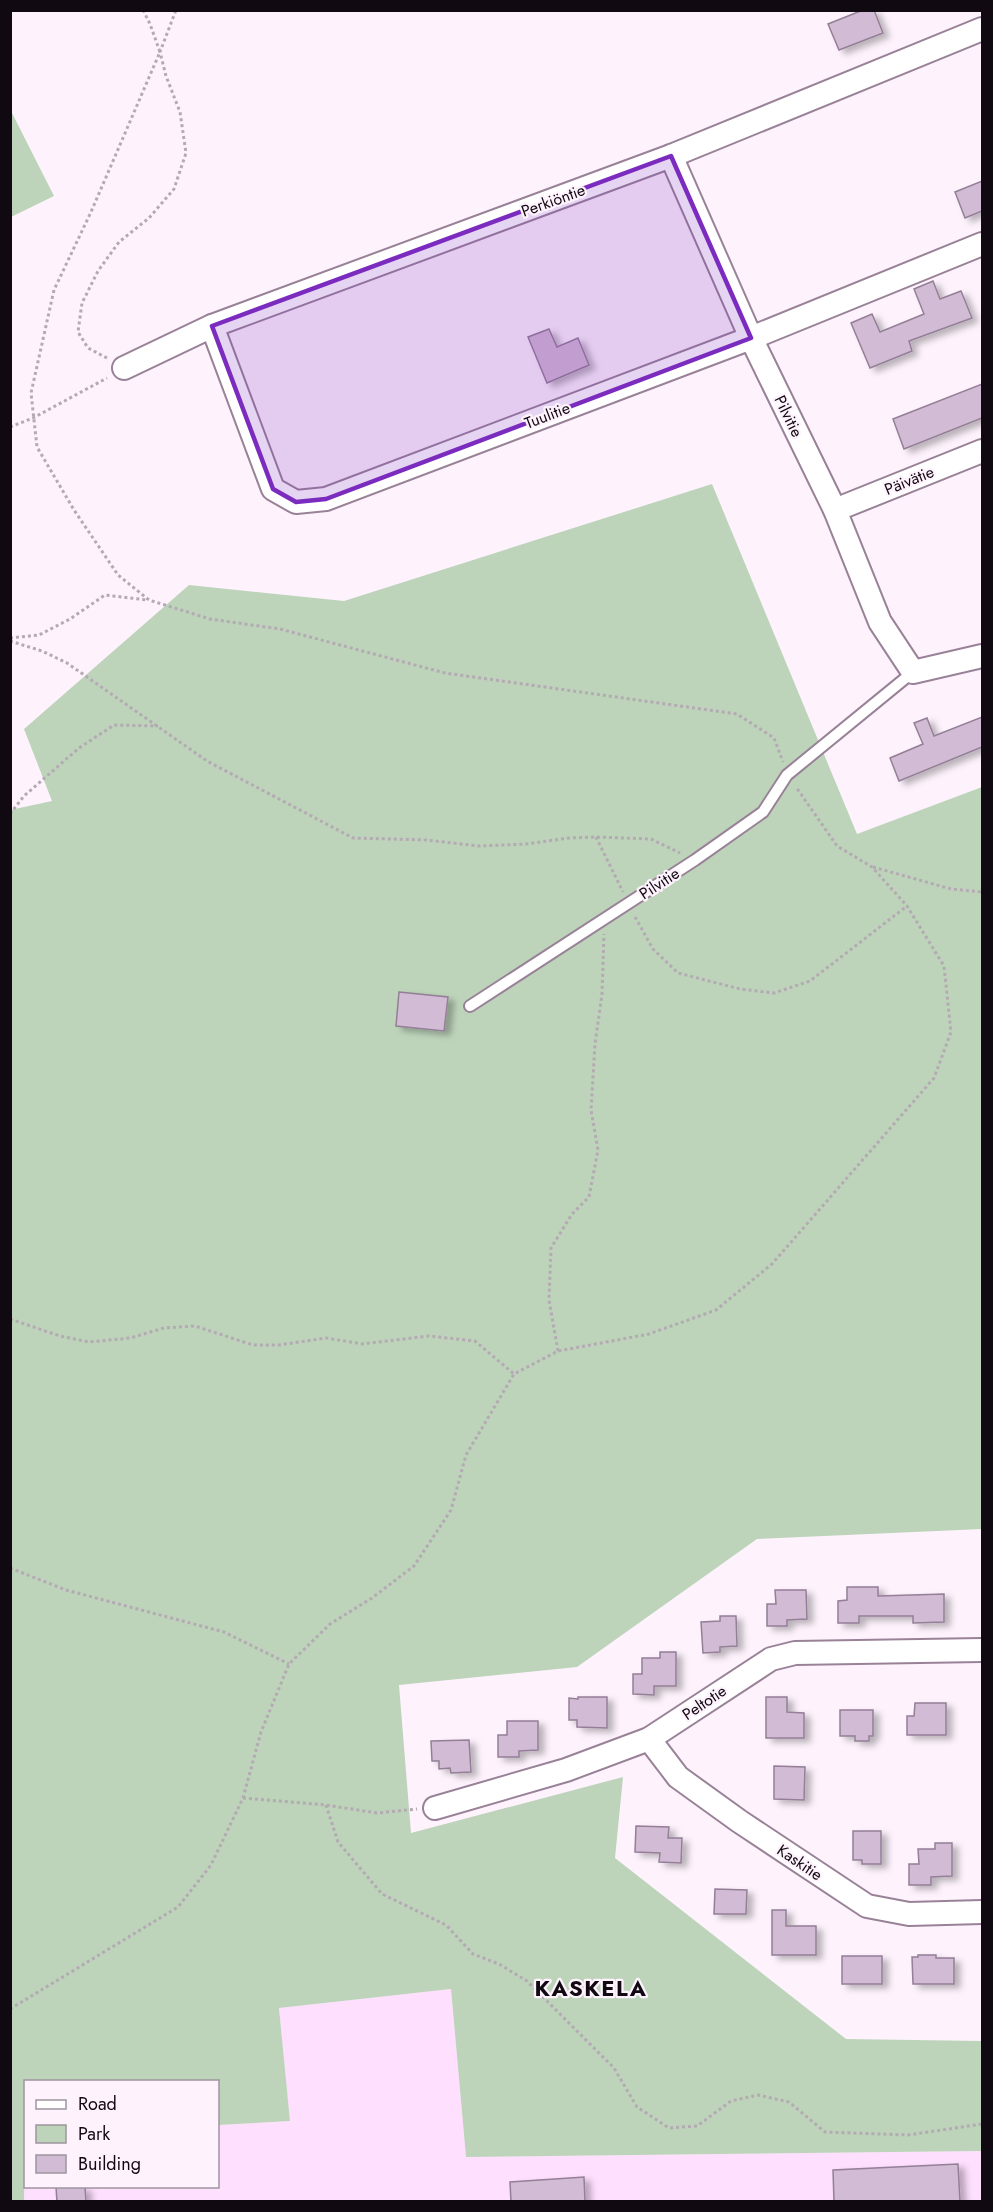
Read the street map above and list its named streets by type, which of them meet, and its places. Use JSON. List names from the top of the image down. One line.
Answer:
{"streets":{"street":["Perkiöntie","Tuulitie","Pilvitie","Päivätie","Peltotie","Kaskitie"]},"crossings":[["Perkiöntie","Tuulitie"],["Perkiöntie","Pilvitie"],["Tuulitie","Pilvitie"],["Pilvitie","Päivätie"],["Peltotie","Kaskitie"]],"districts":["KASKELA"],"legend":["Road","Park","Building"]}
